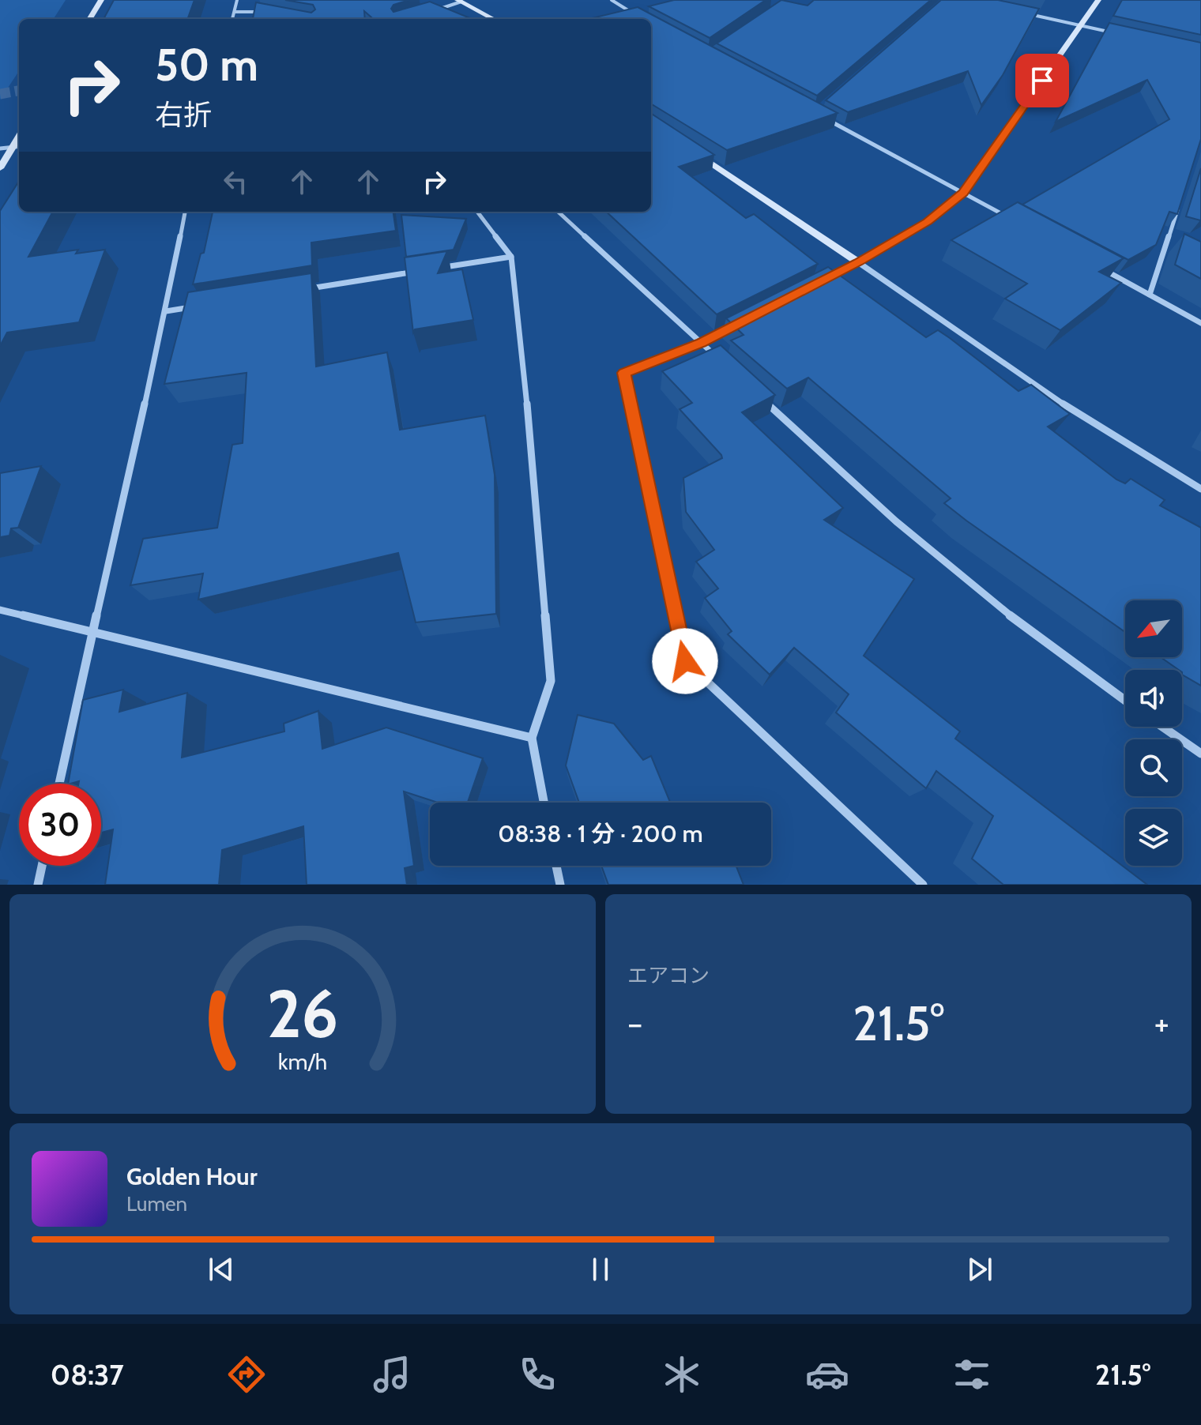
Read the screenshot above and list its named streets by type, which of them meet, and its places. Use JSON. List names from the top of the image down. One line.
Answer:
{"north":"bottom left","page":{"turn":["50 m","右折"],"limit":"30","trip":"08:38 · 1 分 · 200 m","tile":"エアコン","heat":["−","21.5°","+"],"song":["Golden Hour","Lumen"],"tabs":["08:37","21.5°"],"gauge":["26","km/h"]}}
